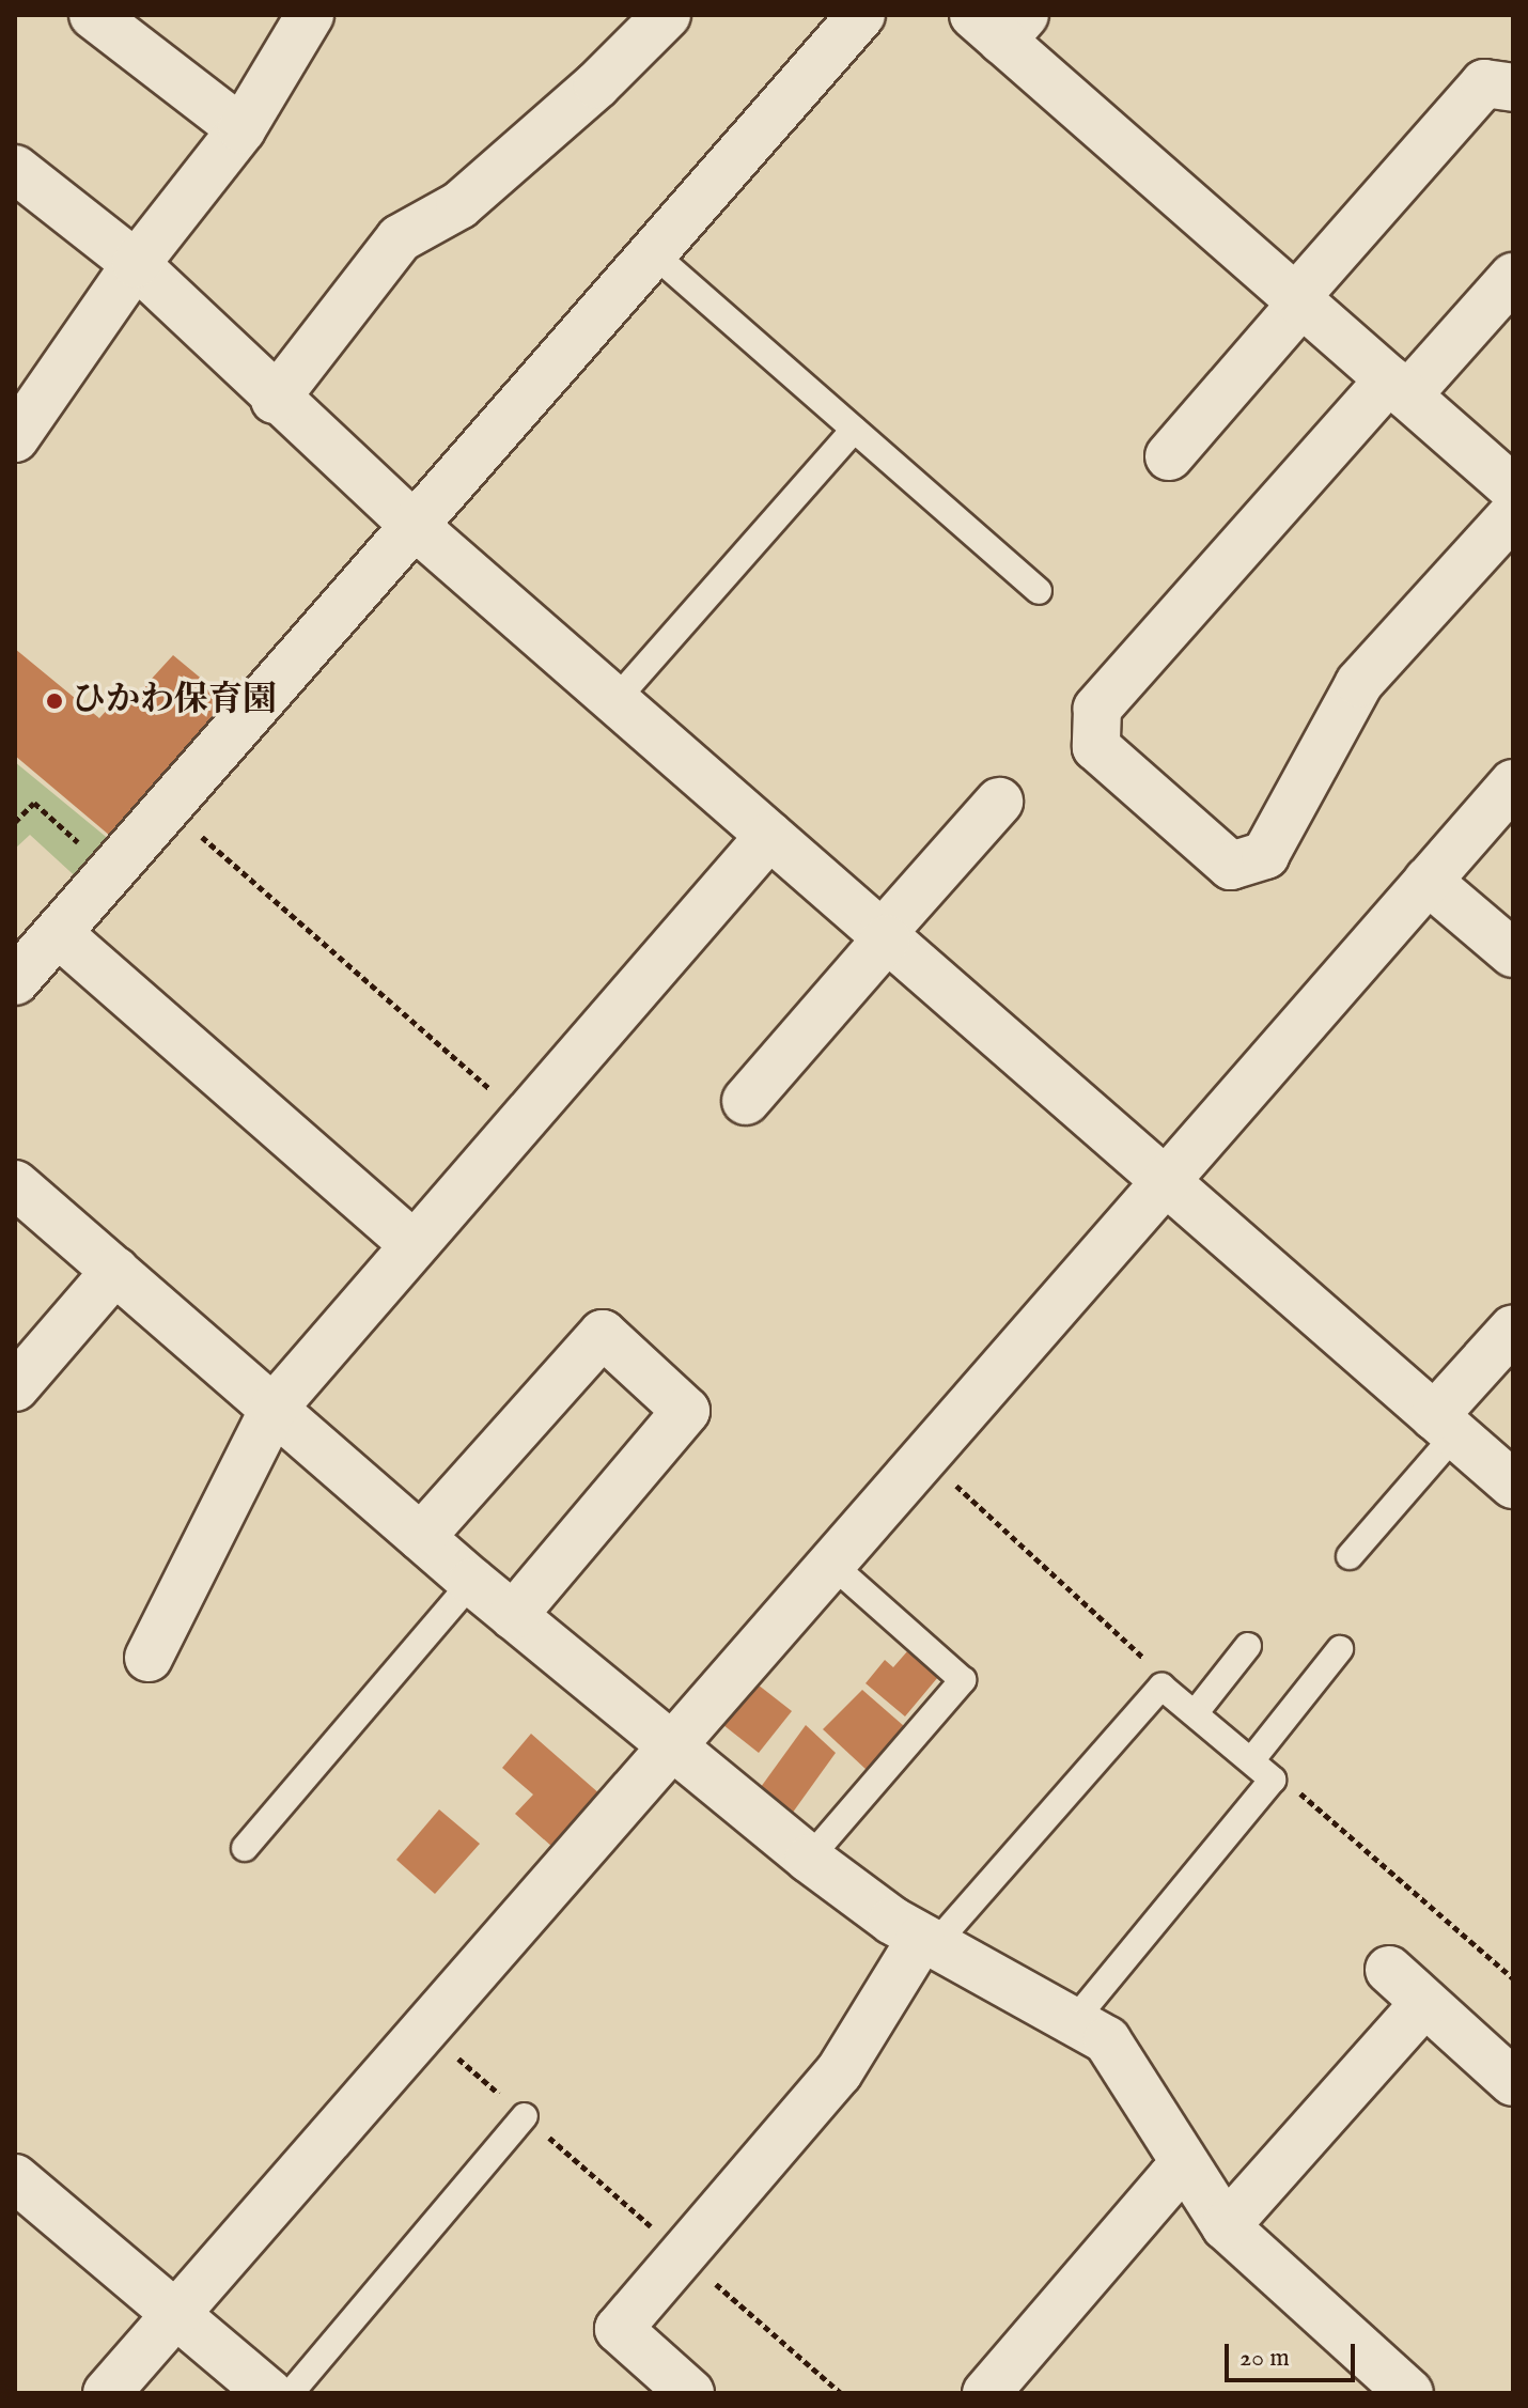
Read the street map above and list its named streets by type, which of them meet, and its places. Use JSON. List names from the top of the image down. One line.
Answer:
{"places":["ひかわ保育園"],"scale_bar":"20 m"}
